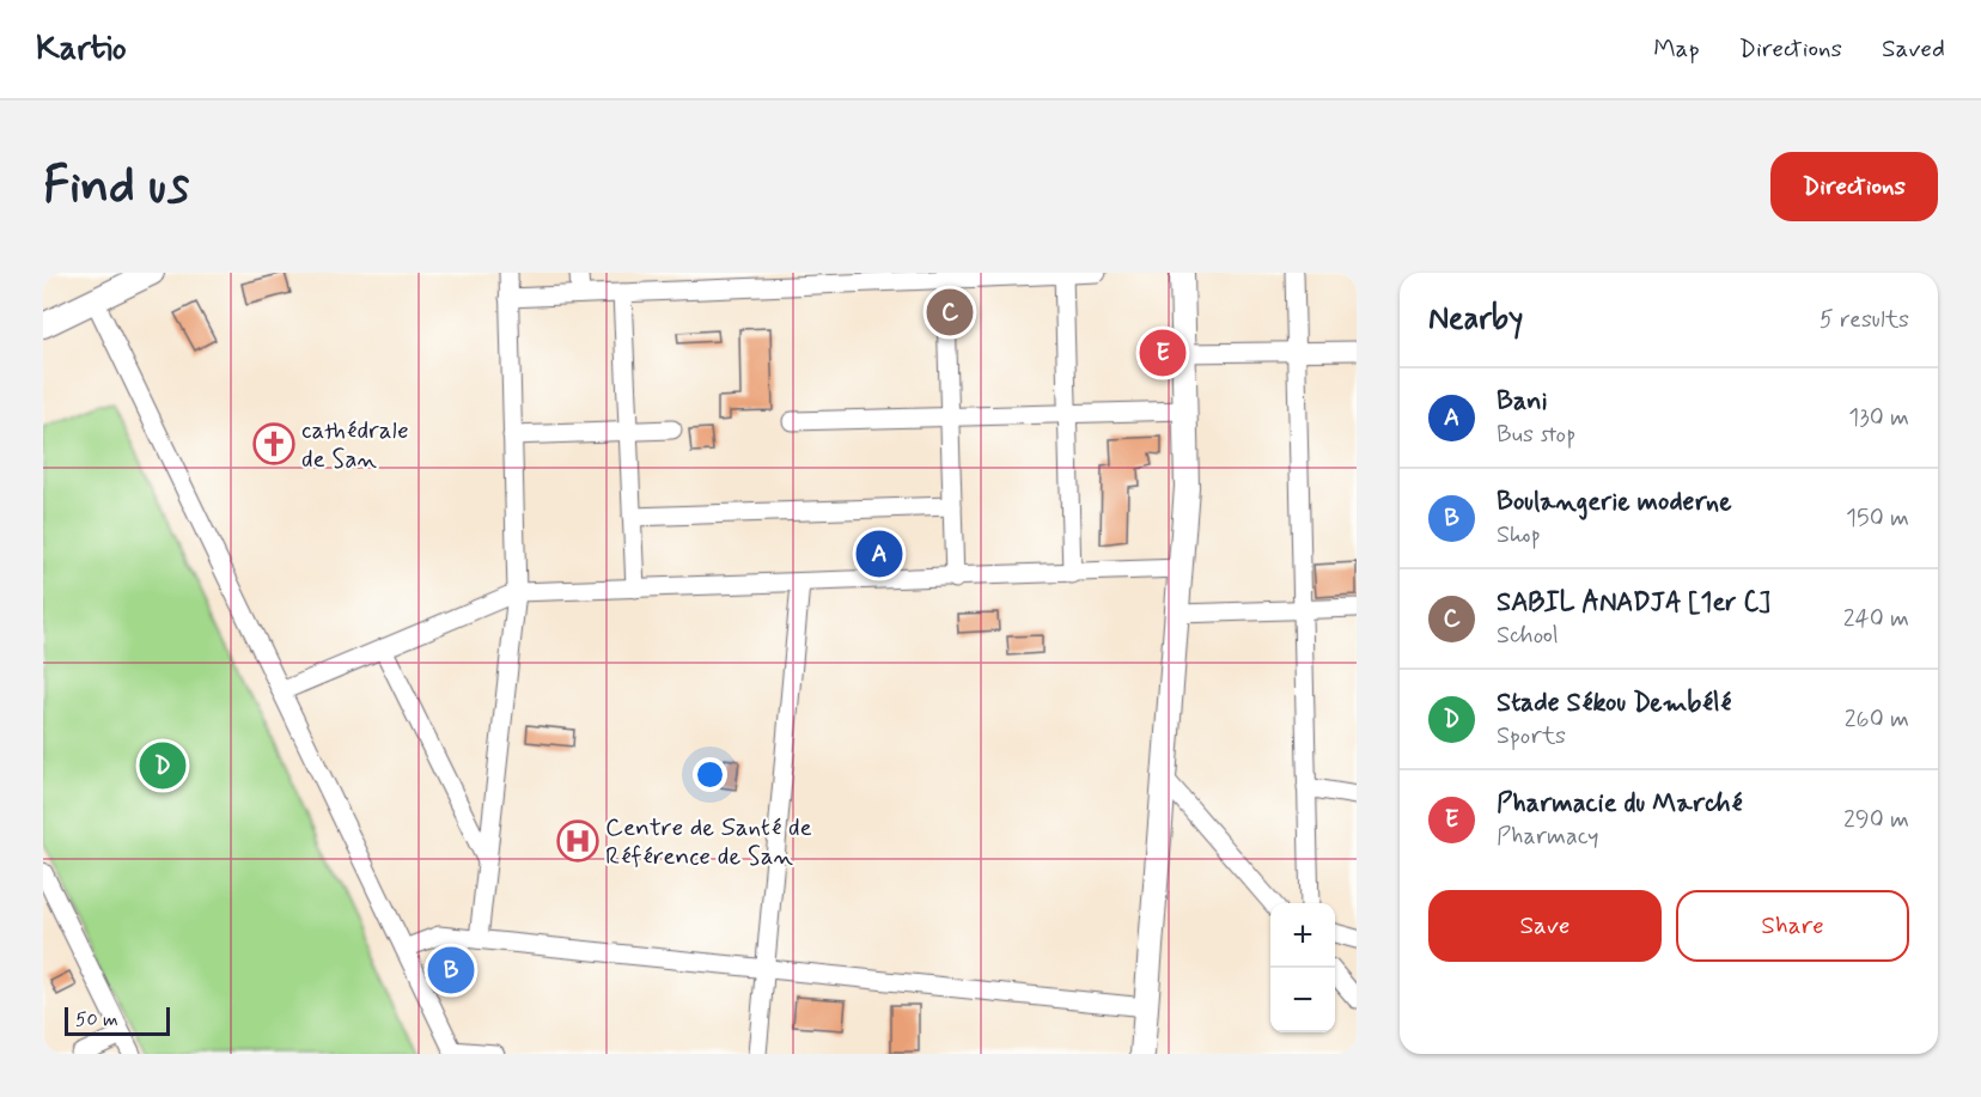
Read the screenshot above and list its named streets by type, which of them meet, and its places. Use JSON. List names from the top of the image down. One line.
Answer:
{"places":{"church":["cathédrale de San"],"hospital":["Centre de Santé de Référence de San"]},"scale_bar":"50 m","page":{"header":"Kartio","nav":["Map","Directions","Saved"],"buttons":["Directions",["Save","Share"]],"title":"Find us","heading":["Nearby","5 results"],"pins":["C","E","A","D","B"],"list":[{"mark":"A","name":"Bani","note":"Bus stop","value":"130 m"},{"mark":"B","name":"Boulangerie moderne","note":"Shop","value":"150 m"},{"mark":"C","name":"SABIL ANADJA [1er C]","note":"School","value":"240 m"},{"mark":"D","name":"Stade Sékou Dembélé","note":"Sports","value":"260 m"},{"mark":"E","name":"Pharmacie du Marché","note":"Pharmacy","value":"290 m"}],"map_buttons":["+","−"],"scale":"50 m"}}
